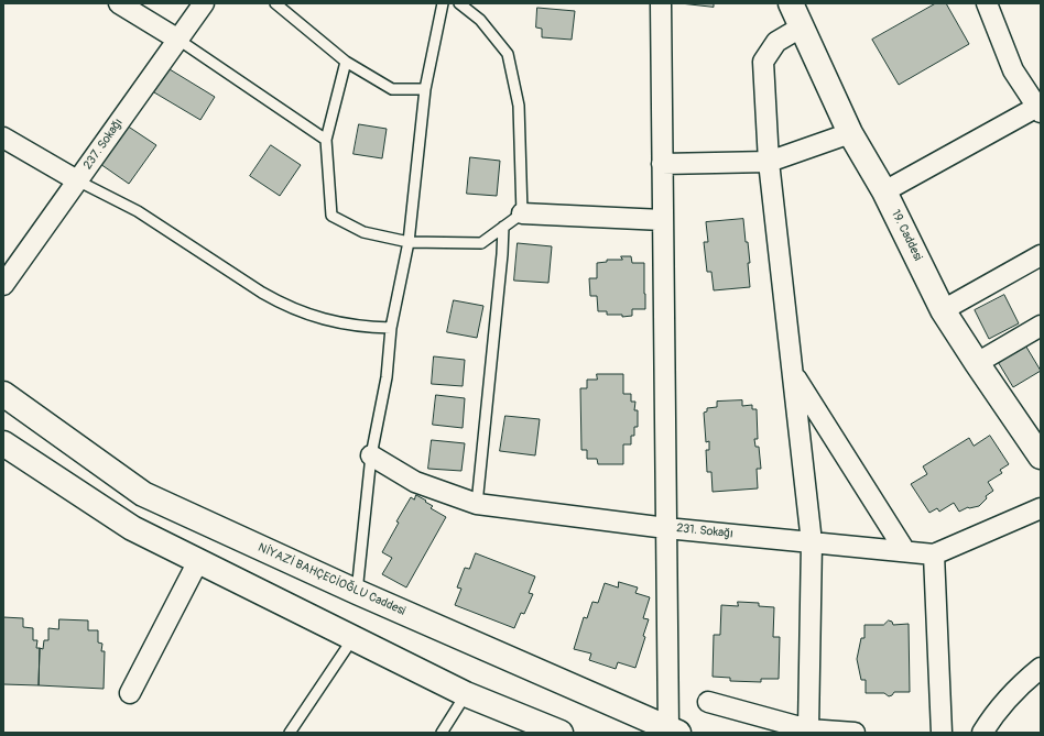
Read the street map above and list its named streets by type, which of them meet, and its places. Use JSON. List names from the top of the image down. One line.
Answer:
{"streets":{"main road":["19. Caddesi","NİYAZİ BAHÇECİOĞLU Caddesi"],"street":["237. Sokağı","231. Sokağı"]}}
